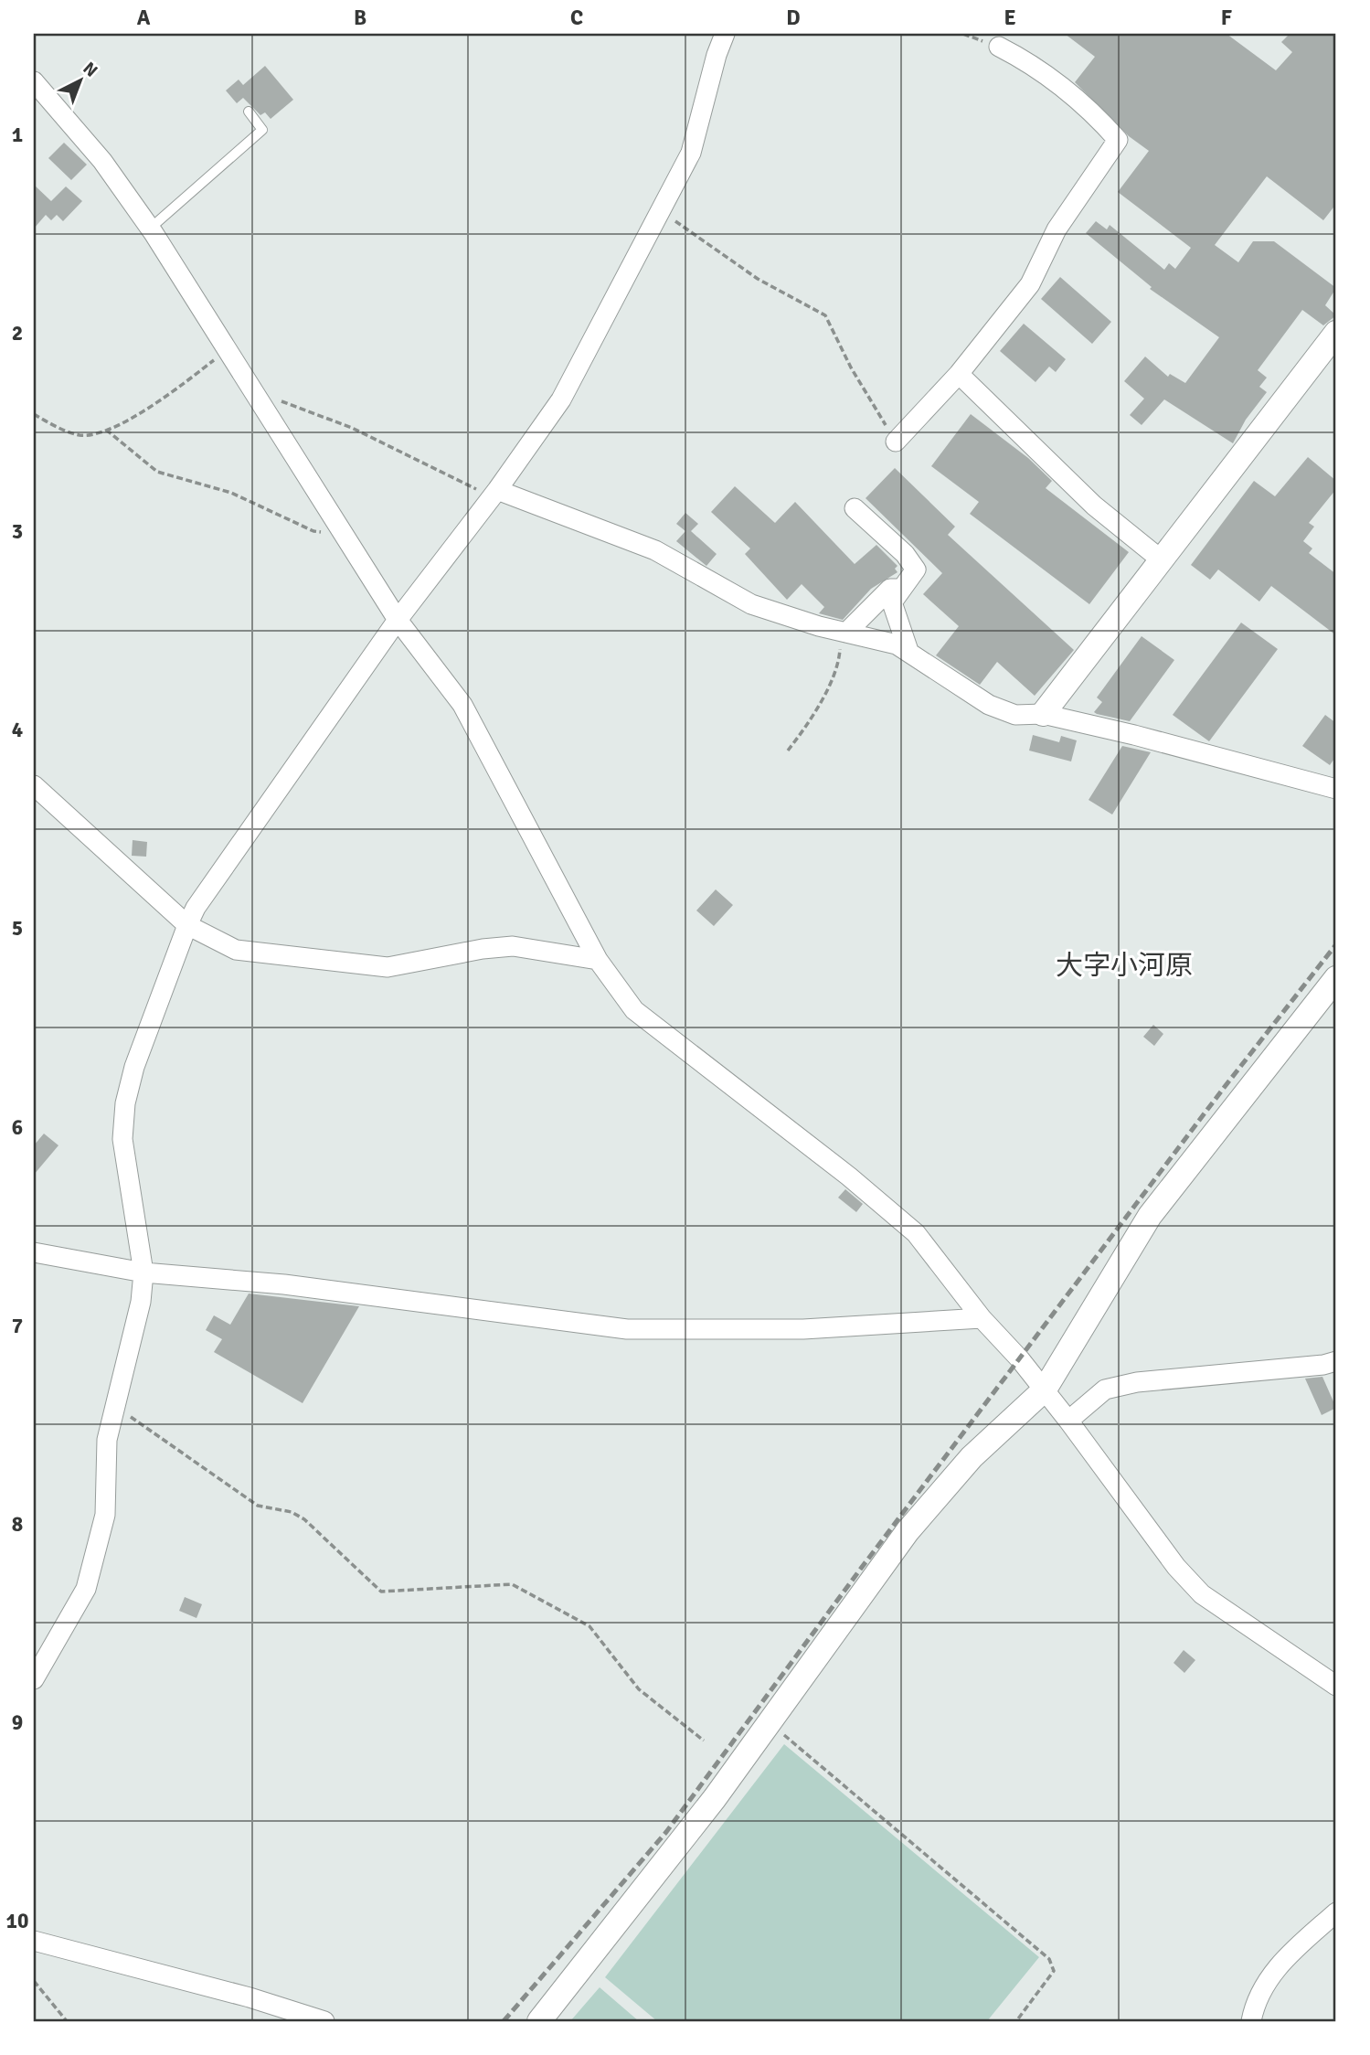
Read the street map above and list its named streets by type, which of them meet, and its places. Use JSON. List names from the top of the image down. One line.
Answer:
{"districts":["大字小河原"],"north":"top right","grid":{"columns":["A","B","C","D","E","F"],"rows":["1","2","3","4","5","6","7","8","9","10"]}}
